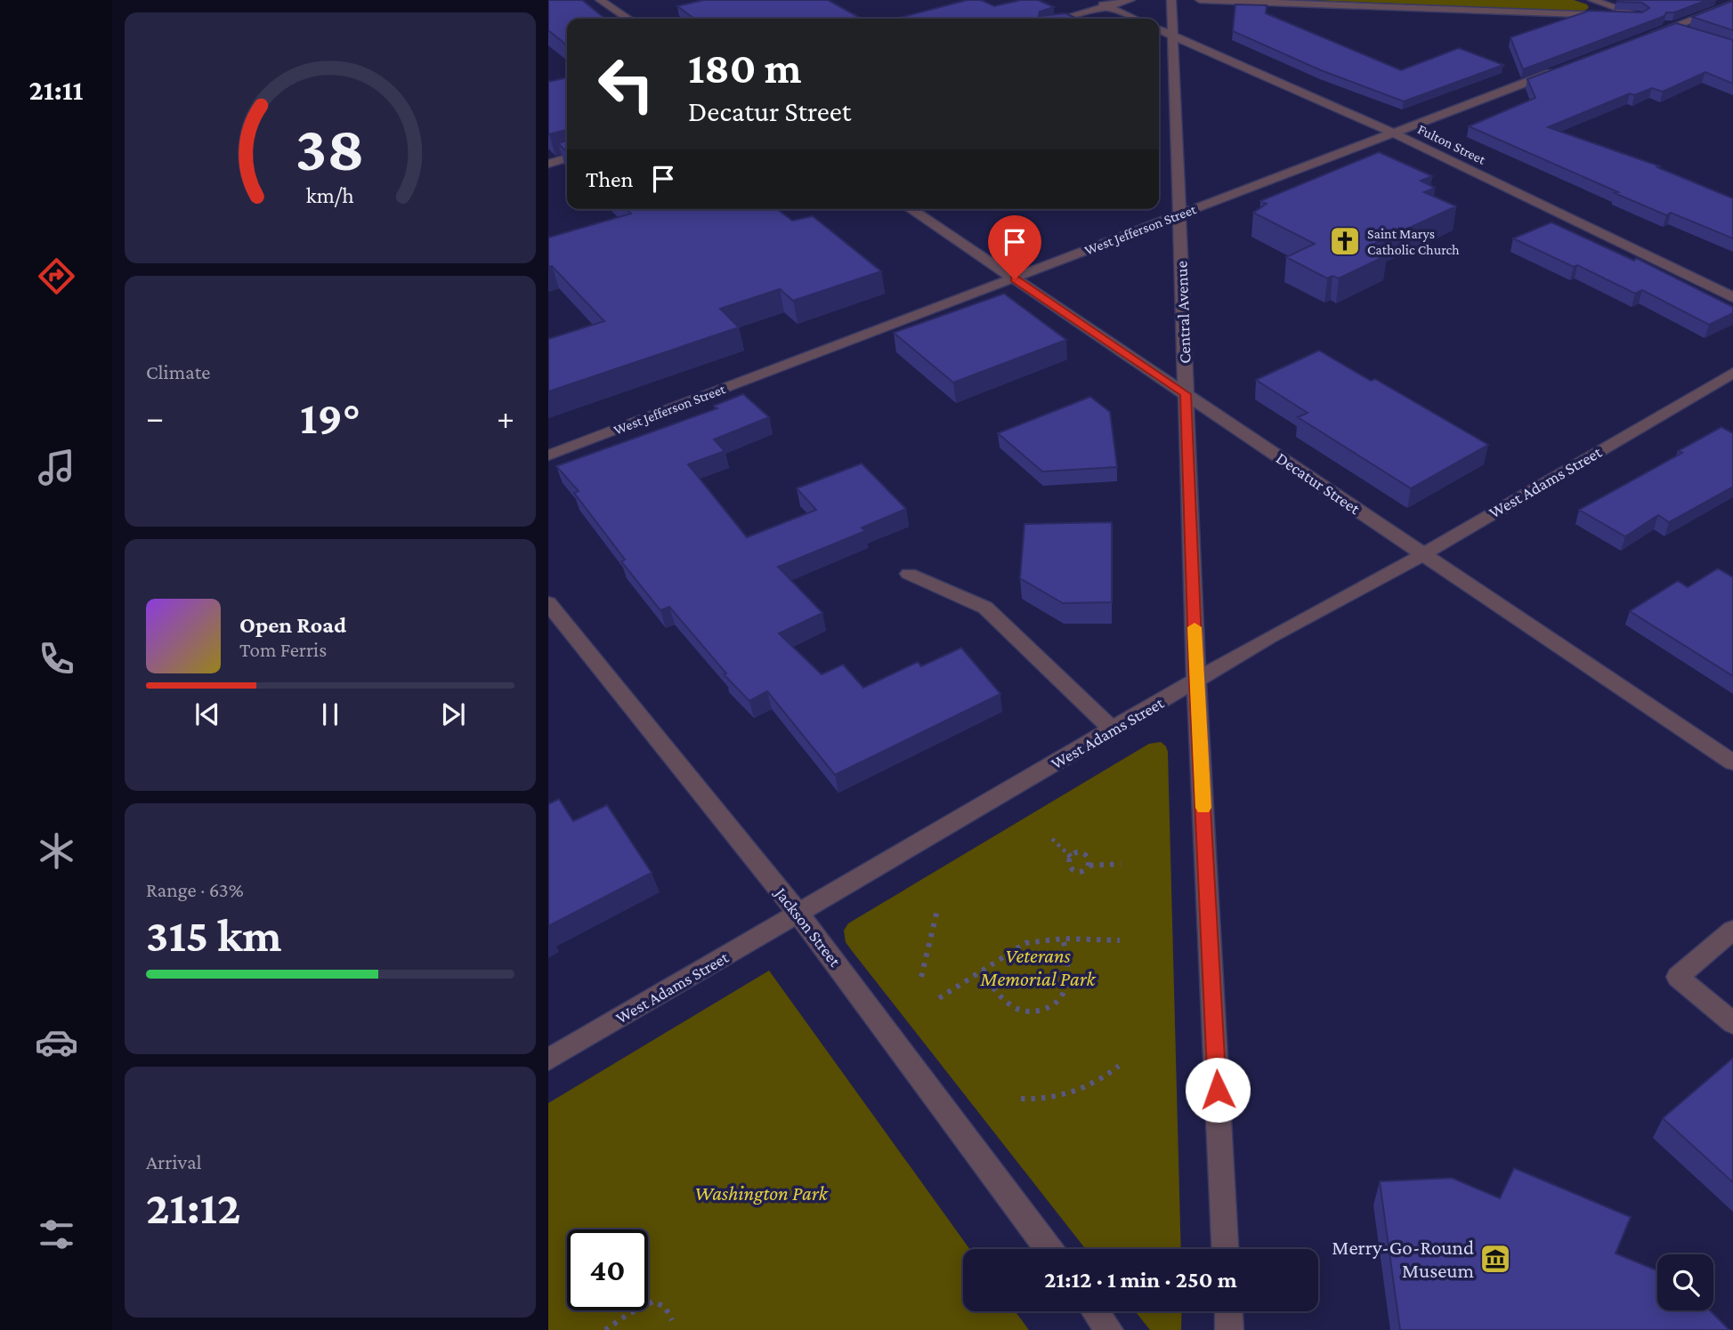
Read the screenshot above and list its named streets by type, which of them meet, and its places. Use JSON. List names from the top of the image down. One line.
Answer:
{"streets":{"street":["Fulton Street","West Jefferson Street","Central Avenue","West Adams Street","Decatur Street","Jackson Street"]},"crossings":[["Fulton Street","West Jefferson Street"],["Fulton Street","Central Avenue"],["West Jefferson Street","Central Avenue"],["West Jefferson Street","Decatur Street"],["Central Avenue","West Adams Street"],["Central Avenue","Decatur Street"],["West Adams Street","Decatur Street"],["West Adams Street","Jackson Street"]],"parks":["Veterans Memorial Park","Washington Park"],"places":{"church":["Saint Marys Catholic Church"],"museum":["Merry-Go-Round Museum"]},"page":{"tabs":"21:11","turn":["180 m","Decatur Street"],"then":"Then","tile":["Climate",["Range · 63%","315 km"],["Arrival","21:12"]],"heat":["−","19°","+"],"song":["Open Road","Tom Ferris"],"limit":"40","trip":"21:12 · 1 min · 250 m","gauge":["38","km/h"]}}
